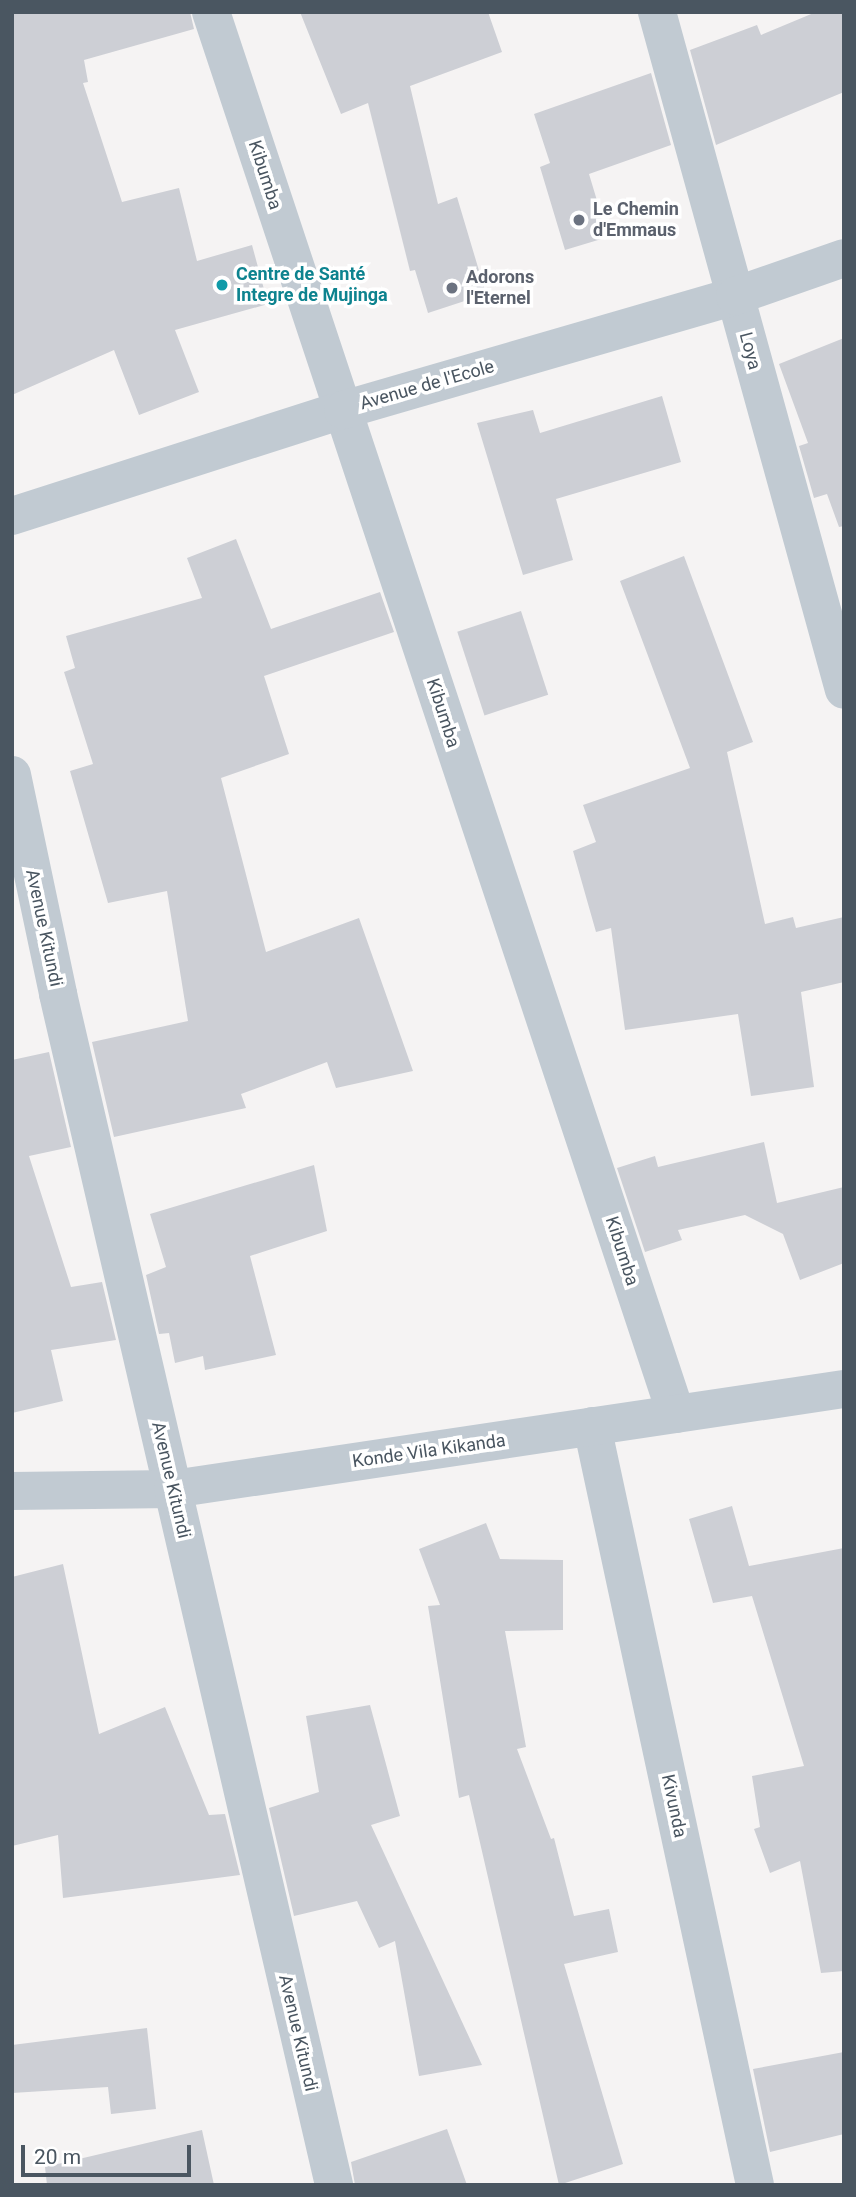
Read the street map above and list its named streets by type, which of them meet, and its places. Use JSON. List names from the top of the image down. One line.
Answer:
{"streets":{"street":["Kibumba","Loya","Avenue de l'Ecole","Avenue Kitundi","Konde Vila Kikanda","Kivunda"]},"crossings":[["Kibumba","Avenue de l'Ecole"],["Kibumba","Konde Vila Kikanda"],["Loya","Avenue de l'Ecole"],["Avenue Kitundi","Konde Vila Kikanda"],["Konde Vila Kikanda","Kivunda"]],"places":["Le Chemin d'Emmaus","Centre de Santé Integre de Mujinga","Adorons l'Eternel"],"scale_bar":"20 m"}
